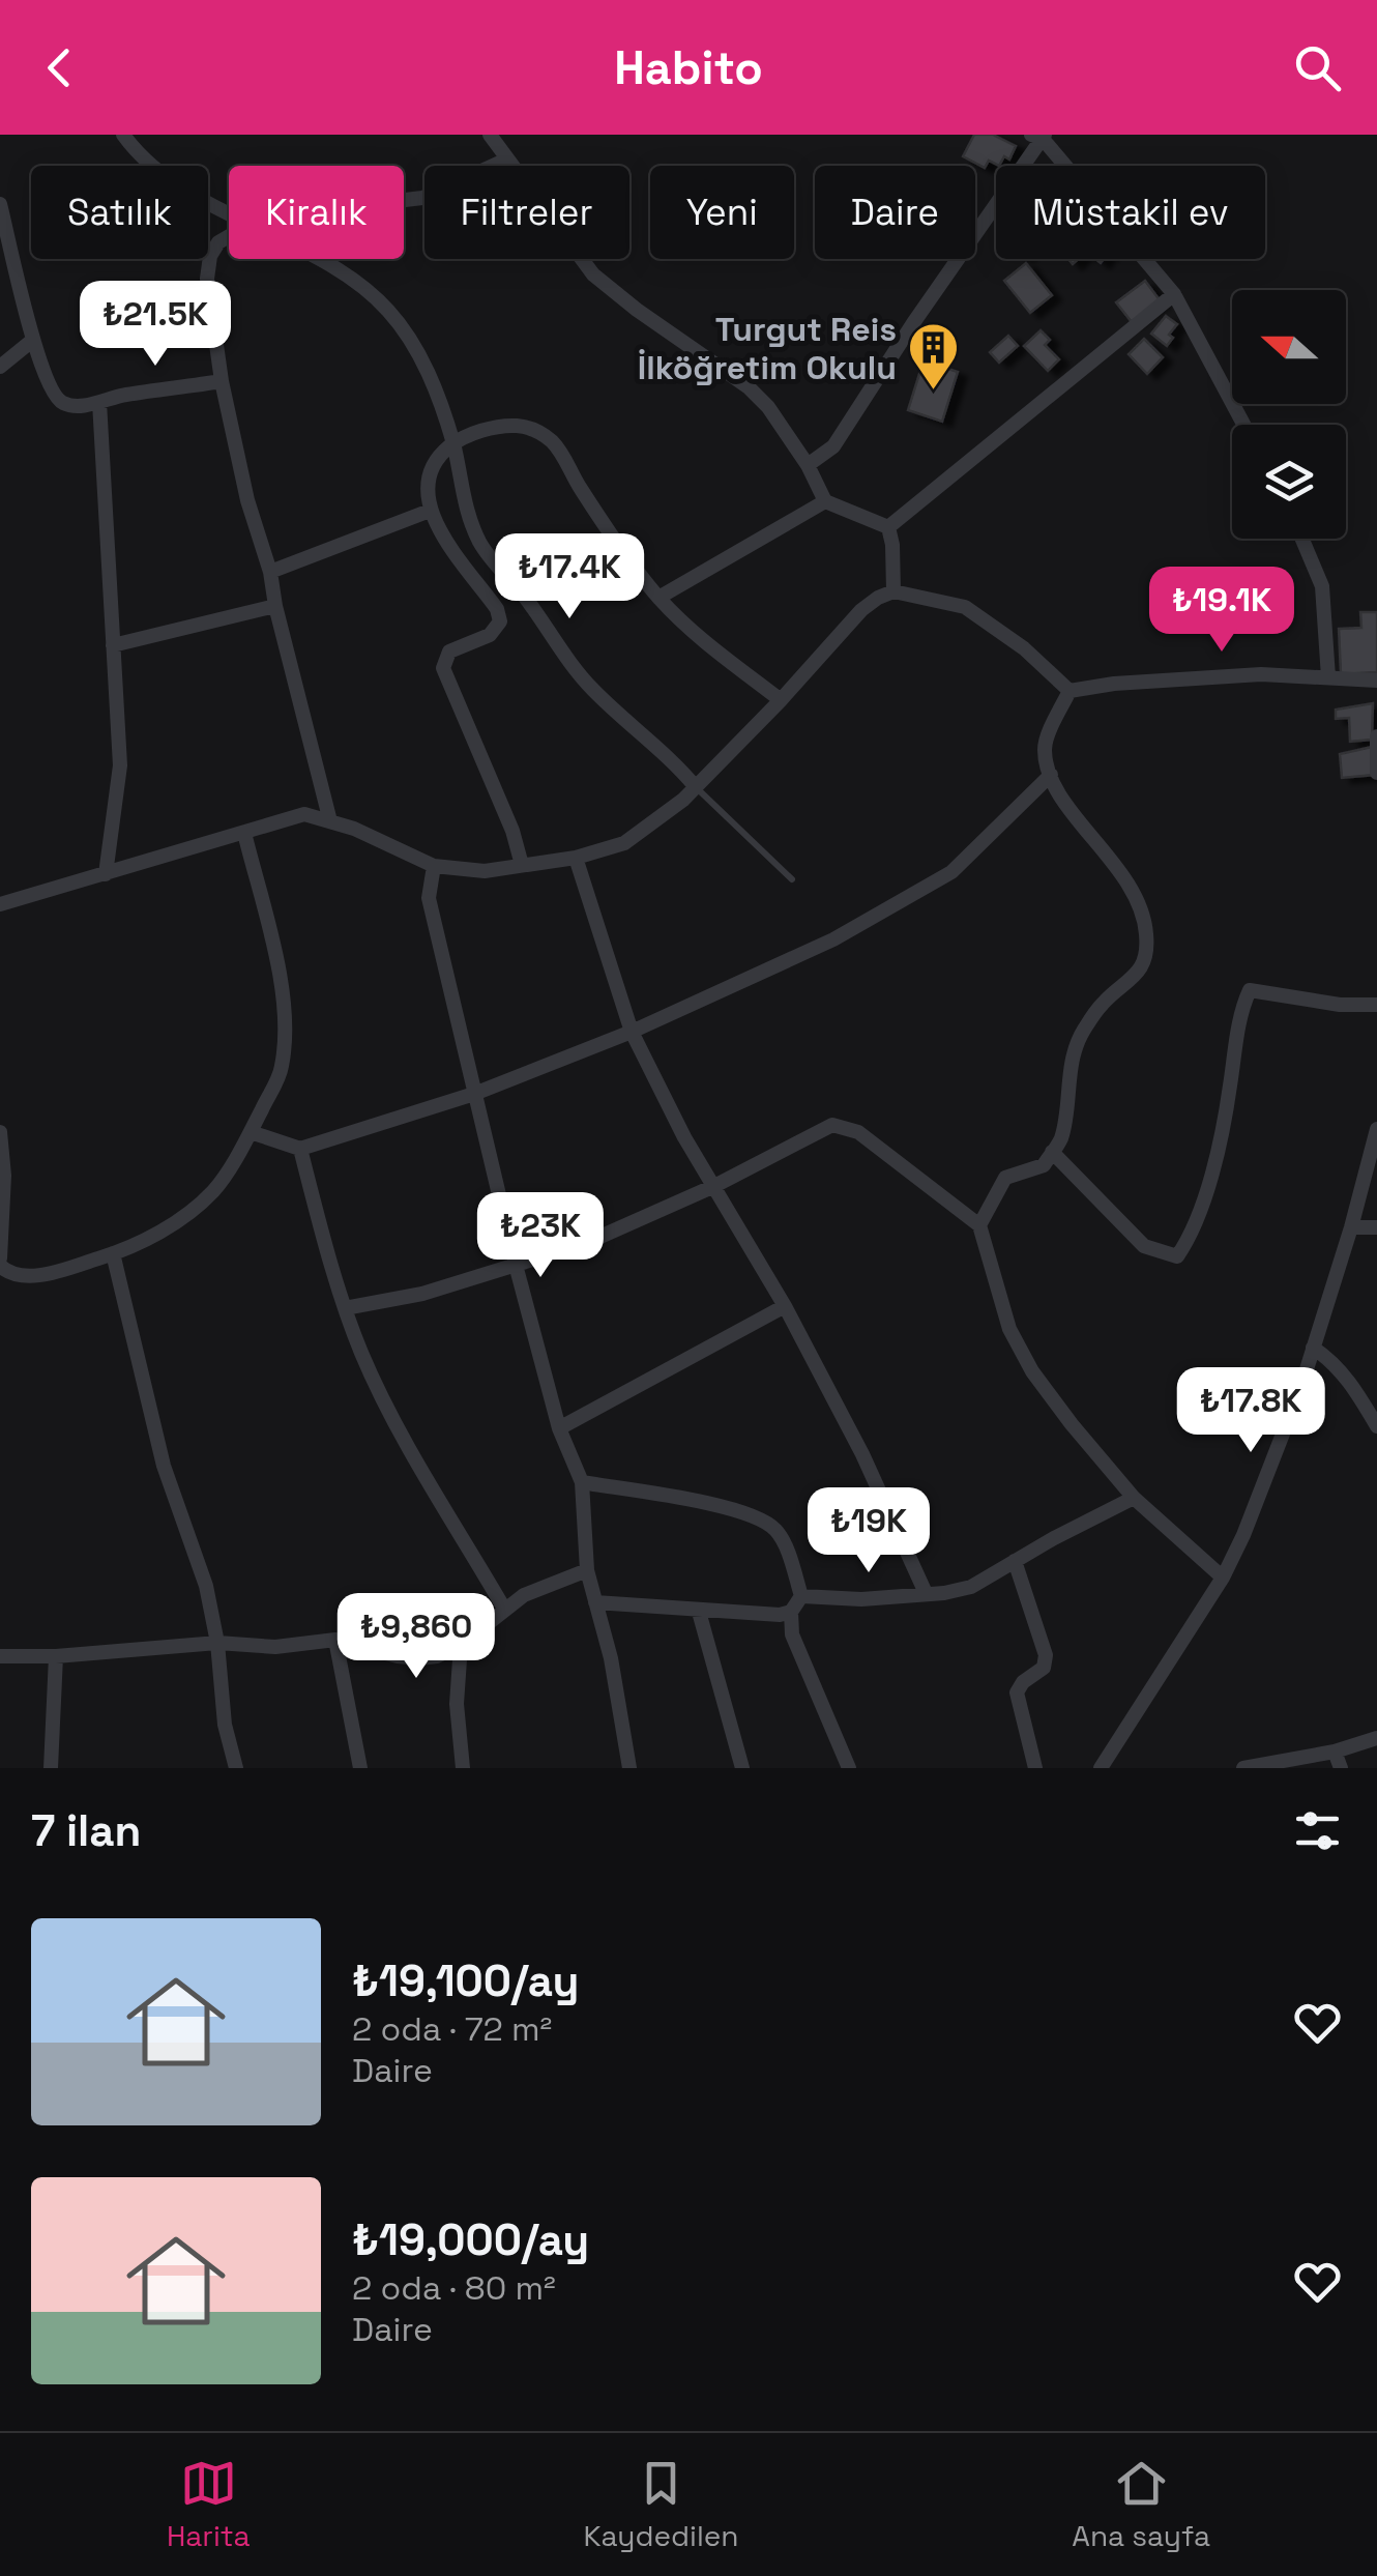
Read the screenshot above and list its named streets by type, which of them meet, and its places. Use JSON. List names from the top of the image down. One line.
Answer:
{"places":{"building":["Turgut Reis İlköğretim Okulu"]},"north":"left","page":{"header":"Habito","chip":["Satılık","Kiralık","Filtreler","Yeni","Daire","Müstakil ev"],"price":["₺21.5K","₺17.4K","₺19.1K","₺23K","₺17.8K","₺19K","₺9,860"],"heading":"7 ilan","list":[{"name":"₺19,100/ay","note":"2 oda · 72 m² · Daire"},{"name":"₺19,000/ay","note":"2 oda · 80 m² · Daire"}],"tabs":["Harita","Kaydedilen","Ana sayfa"]}}
